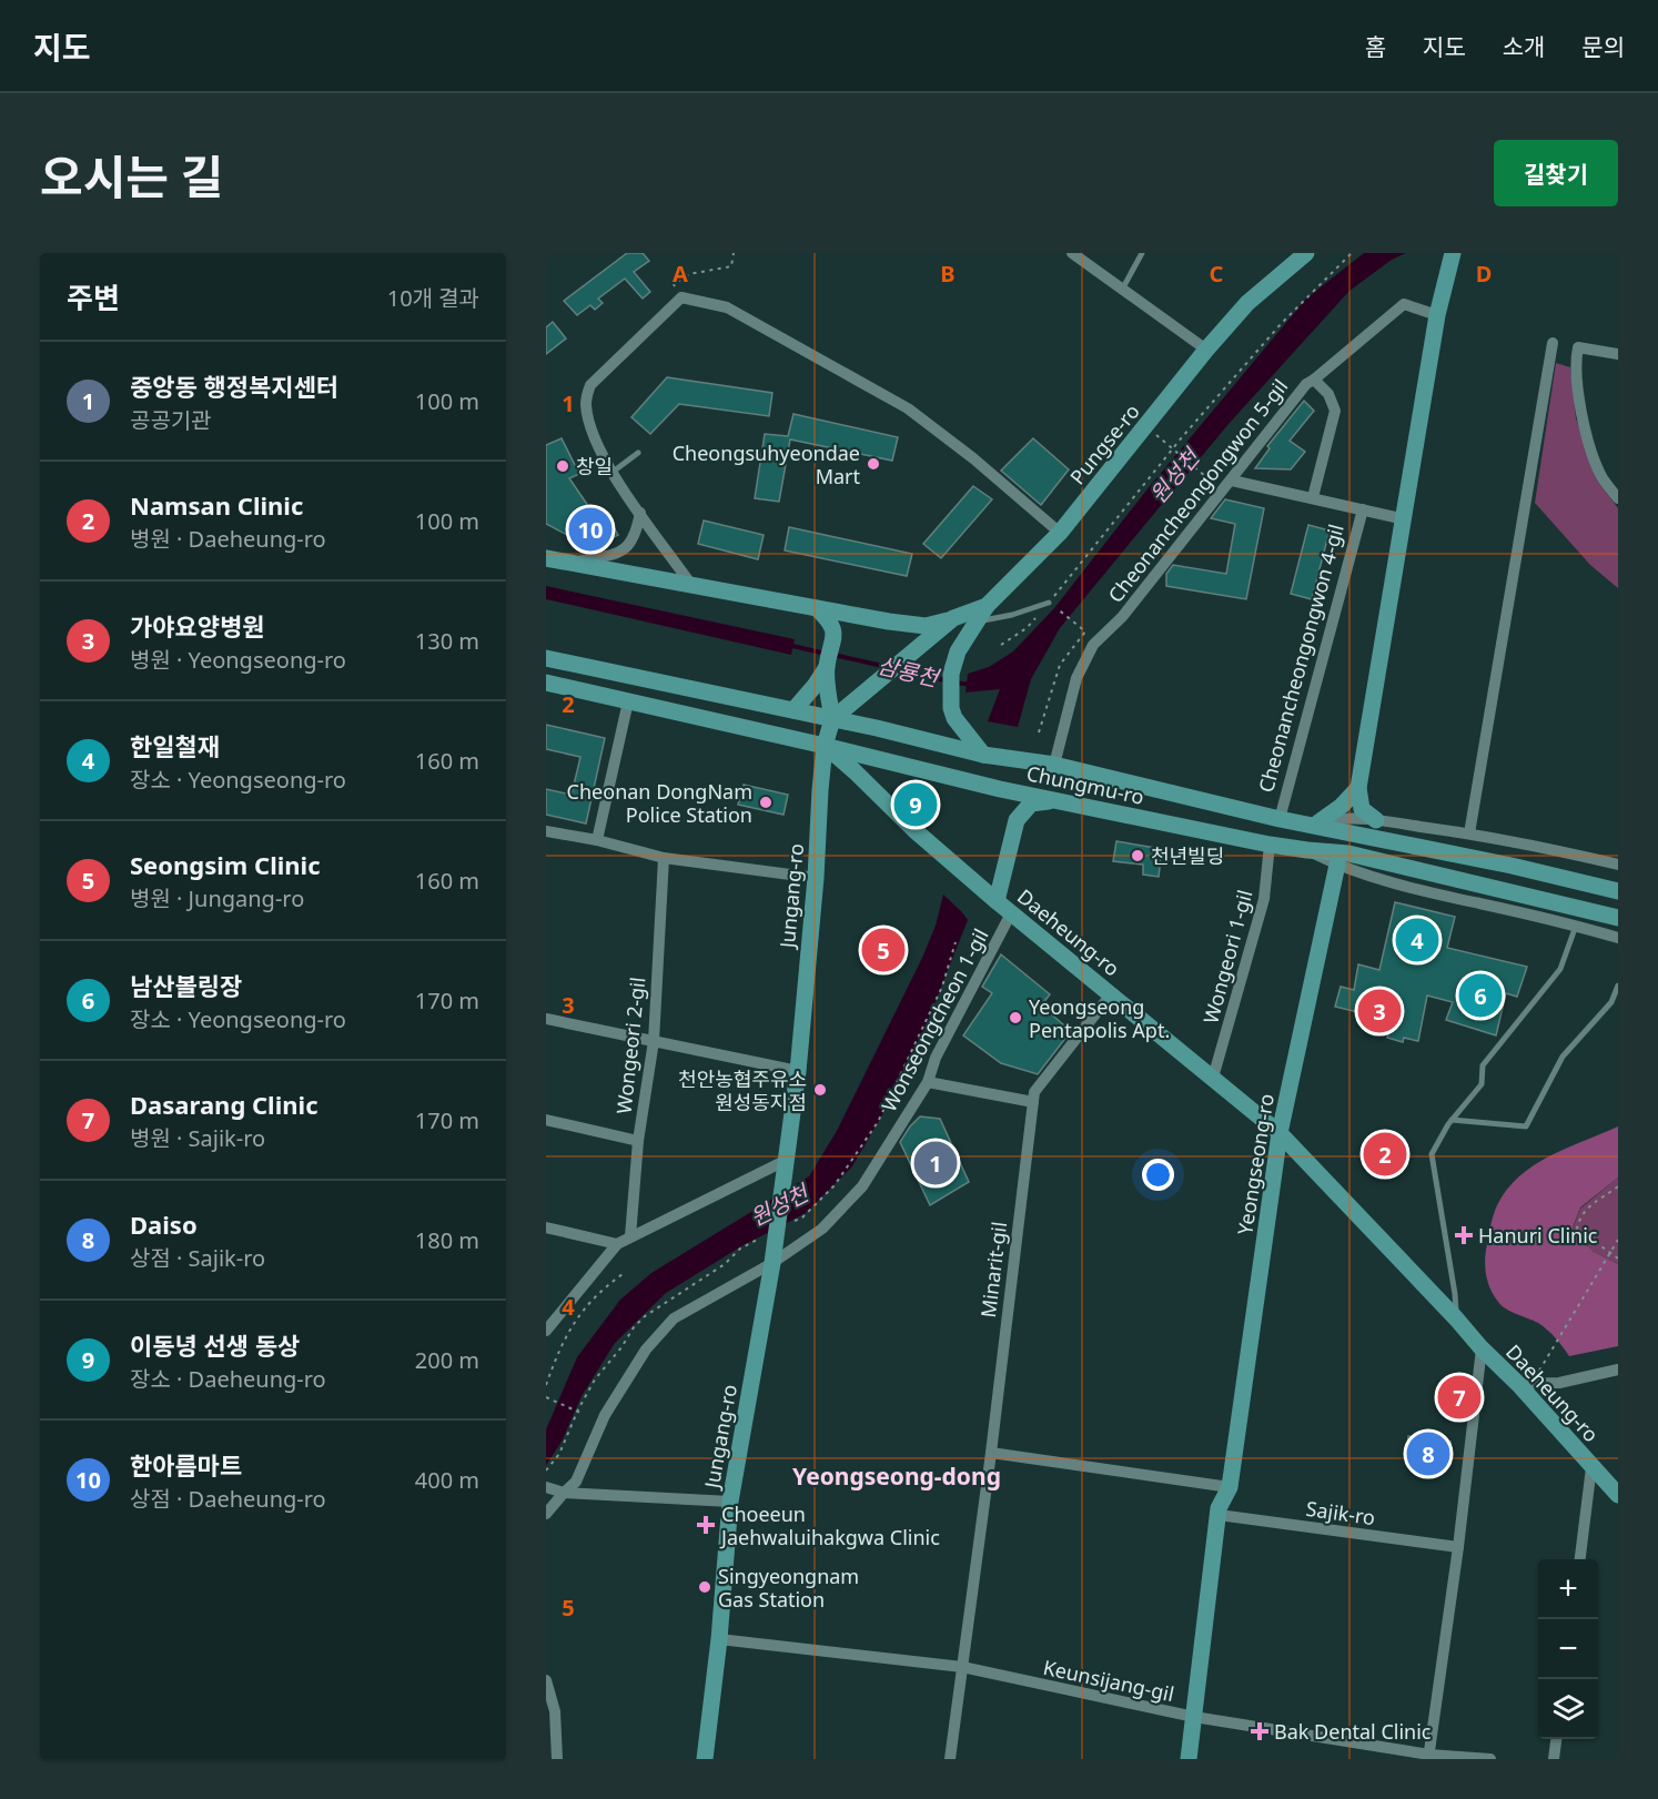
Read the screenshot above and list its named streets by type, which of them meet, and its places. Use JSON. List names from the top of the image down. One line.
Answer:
{"streets":{"street":["Pungse-ro","Cheonancheongongwon 5-gil","Cheonancheongongwon 4-gil","Chungmu-ro","Jungang-ro","Daeheung-ro","Wongeori 1-gil","Wonseongcheon 1-gil","Wongeori 2-gil","Yeongseong-ro","Minarit-gil","Sajik-ro","Keunsijang-gil"]},"crossings":[["Pungse-ro","Chungmu-ro"],["Pungse-ro","Jungang-ro"],["Cheonancheongongwon 5-gil","Cheonancheongongwon 4-gil"],["Cheonancheongongwon 5-gil","Chungmu-ro"],["Cheonancheongongwon 4-gil","Chungmu-ro"],["Chungmu-ro","Jungang-ro"],["Chungmu-ro","Daeheung-ro"],["Chungmu-ro","Wongeori 1-gil"],["Jungang-ro","Daeheung-ro"],["Jungang-ro","Wonseongcheon 1-gil"],["Jungang-ro","Keunsijang-gil"],["Daeheung-ro","Wongeori 1-gil"],["Daeheung-ro","Wonseongcheon 1-gil"],["Daeheung-ro","Yeongseong-ro"],["Yeongseong-ro","Sajik-ro"],["Yeongseong-ro","Keunsijang-gil"],["Minarit-gil","Keunsijang-gil"]],"districts":["Yeongseong-dong"],"water":["원성천","삼룡천"],"places":{"other":["Cheongsuhyeondae Mart","창일","Cheonan DongNam Police Station","천년빌딩","Yeongseong Pentapolis Apt.","천안농협주유소 원성동지점","Singyeongnam Gas Station"],"health":["Hanuri Clinic","Choeeun Jaehwaluihakgwa Clinic","Bak Dental Clinic"]},"page":{"header":"지도","nav":["홈","지도","소개","문의"],"title":"오시는 길","buttons":"길찾기","heading":["주변","10개 결과"],"list":[{"mark":"1","name":"중앙동 행정복지센터","note":"공공기관","value":"100 m"},{"mark":"2","name":"Namsan Clinic","note":"병원 · Daeheung-ro","value":"100 m"},{"mark":"3","name":"가야요양병원","note":"병원 · Yeongseong-ro","value":"130 m"},{"mark":"4","name":"한일철재","note":"장소 · Yeongseong-ro","value":"160 m"},{"mark":"5","name":"Seongsim Clinic","note":"병원 · Jungang-ro","value":"160 m"},{"mark":"6","name":"남산볼링장","note":"장소 · Yeongseong-ro","value":"170 m"},{"mark":"7","name":"Dasarang Clinic","note":"병원 · Sajik-ro","value":"170 m"},{"mark":"8","name":"Daiso","note":"상점 · Sajik-ro","value":"180 m"},{"mark":"9","name":"이동녕 선생 동상","note":"장소 · Daeheung-ro","value":"200 m"},{"mark":"10","name":"한아름마트","note":"상점 · Daeheung-ro","value":"400 m"}],"pins":["10","9","4","5","6","3","2","1","7","8"],"map_buttons":["+","−"]},"grid":{"columns":["A","B","C","D"],"rows":["1","2","3","4","5"]}}
